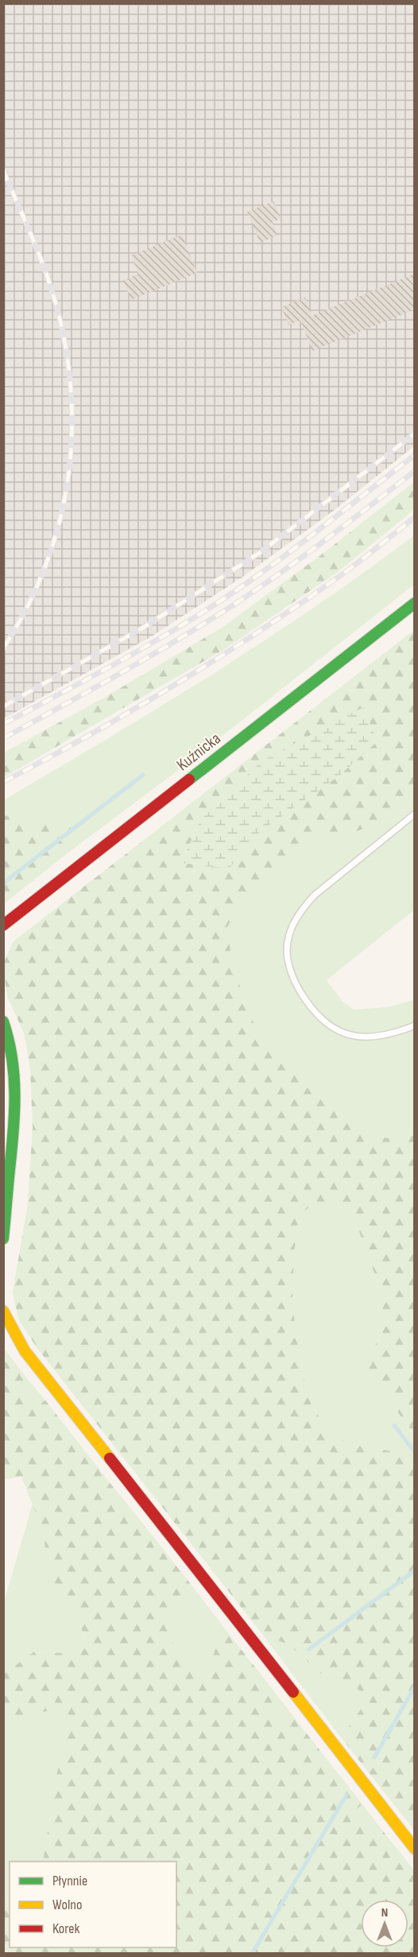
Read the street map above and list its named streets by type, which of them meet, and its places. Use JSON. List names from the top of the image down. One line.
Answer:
{"streets":{"street":["Kuźnicka"]},"legend":["Płynnie","Wolno","Korek"],"north":"top"}
